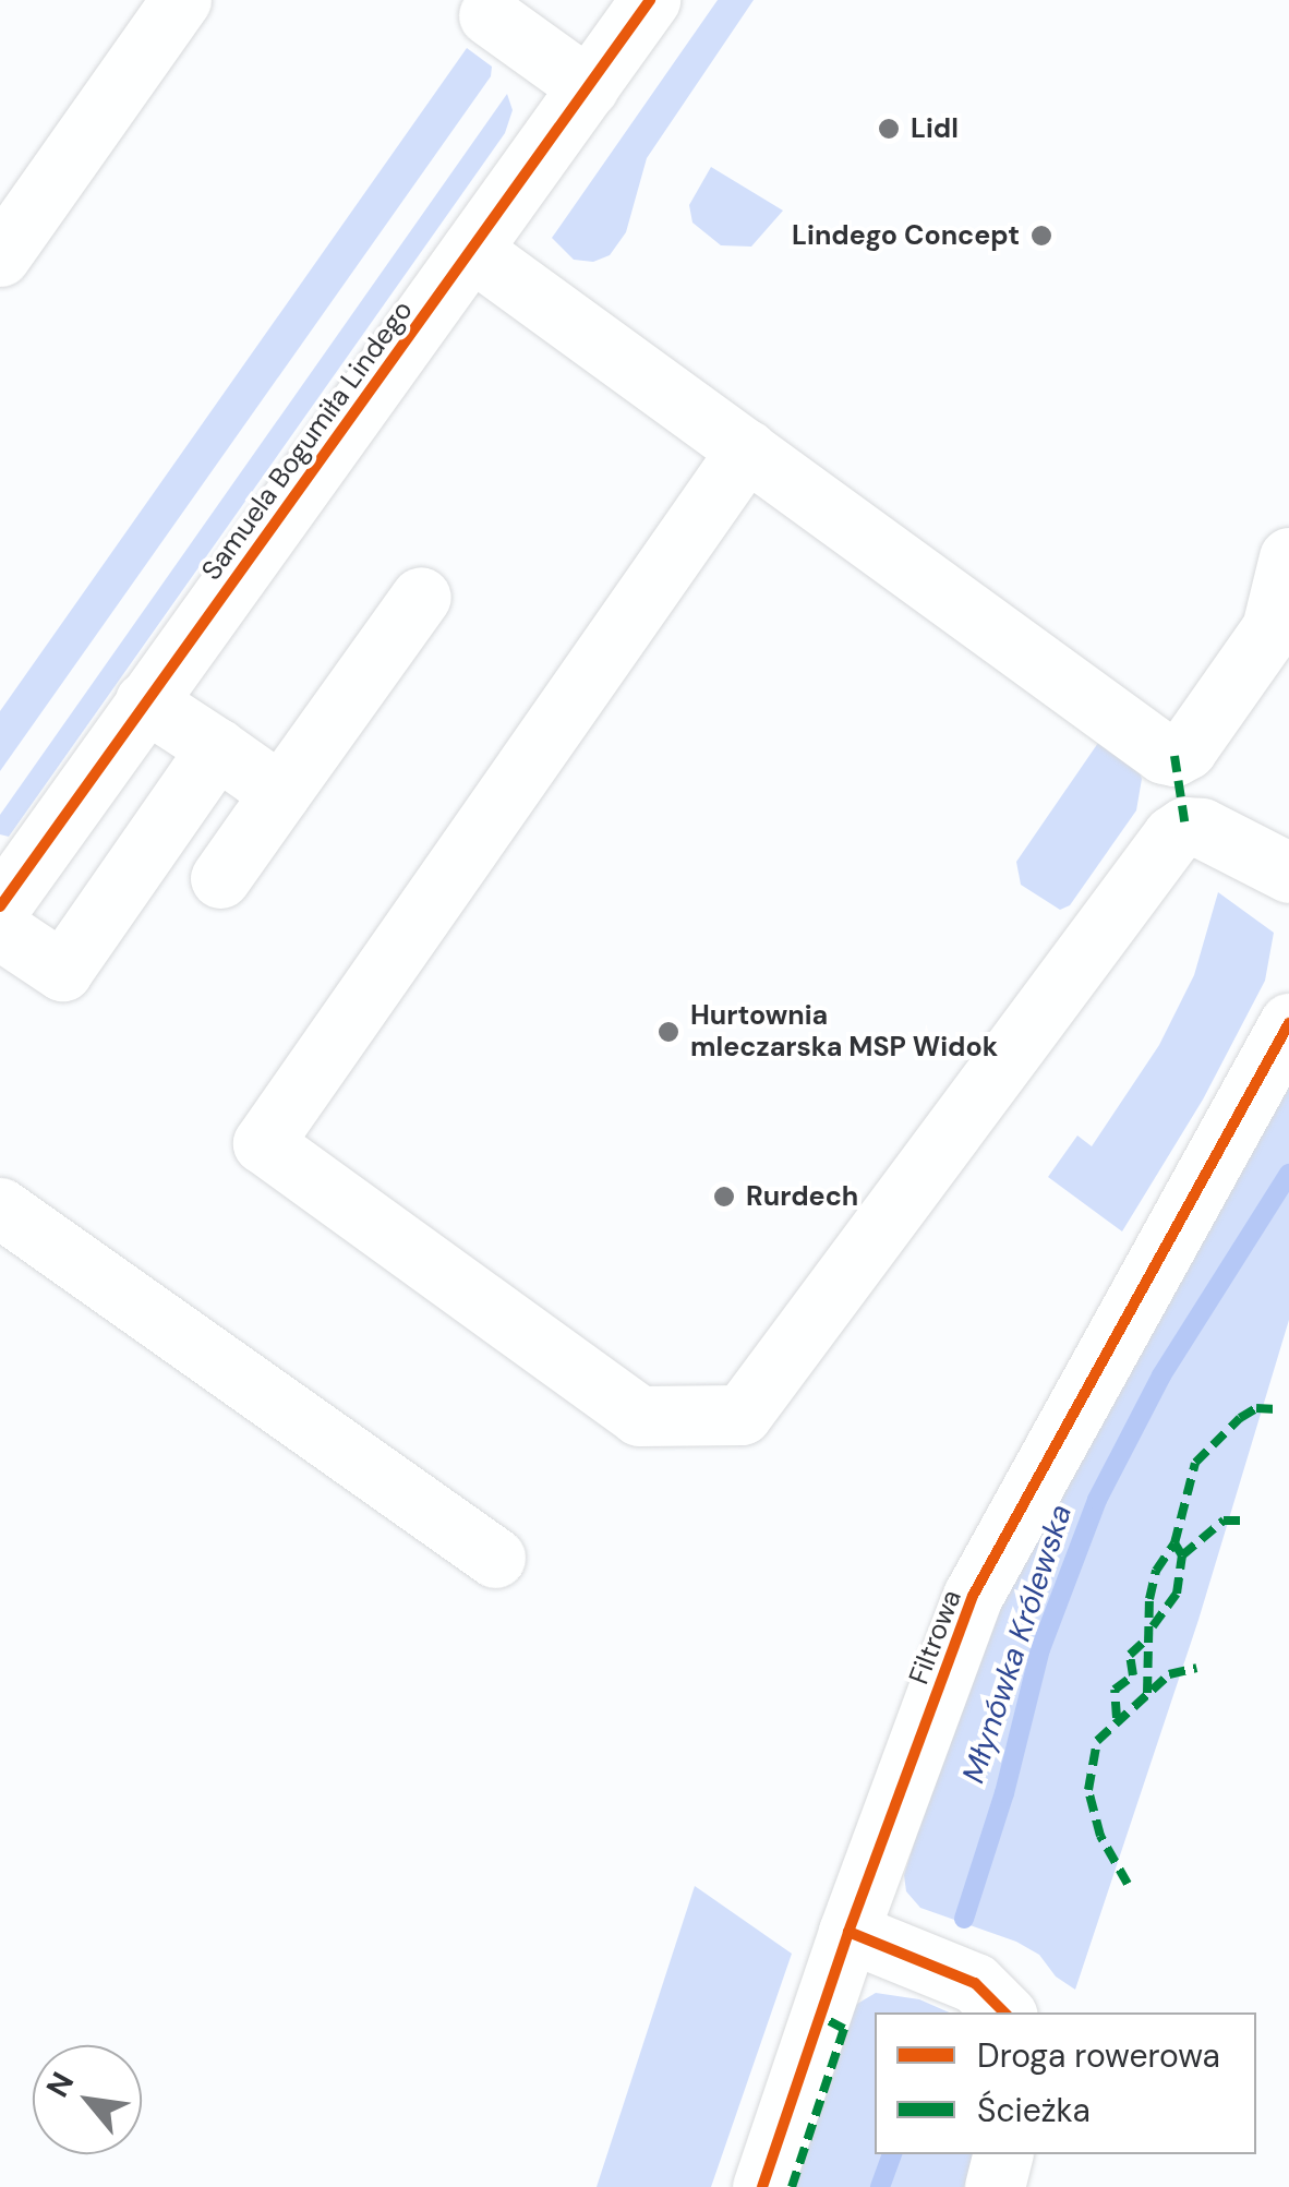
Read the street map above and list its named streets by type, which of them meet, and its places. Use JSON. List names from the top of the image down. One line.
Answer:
{"streets":{"street":["Samuela Bogumiła Lindego","Filtrowa"]},"water":["Młynówka Królewska"],"places":["Lidl","Lindego Concept","Hurtownia mleczarska MSP Widok","Rurdech"],"legend":["Droga rowerowa","Ścieżka"],"north":"top left"}
